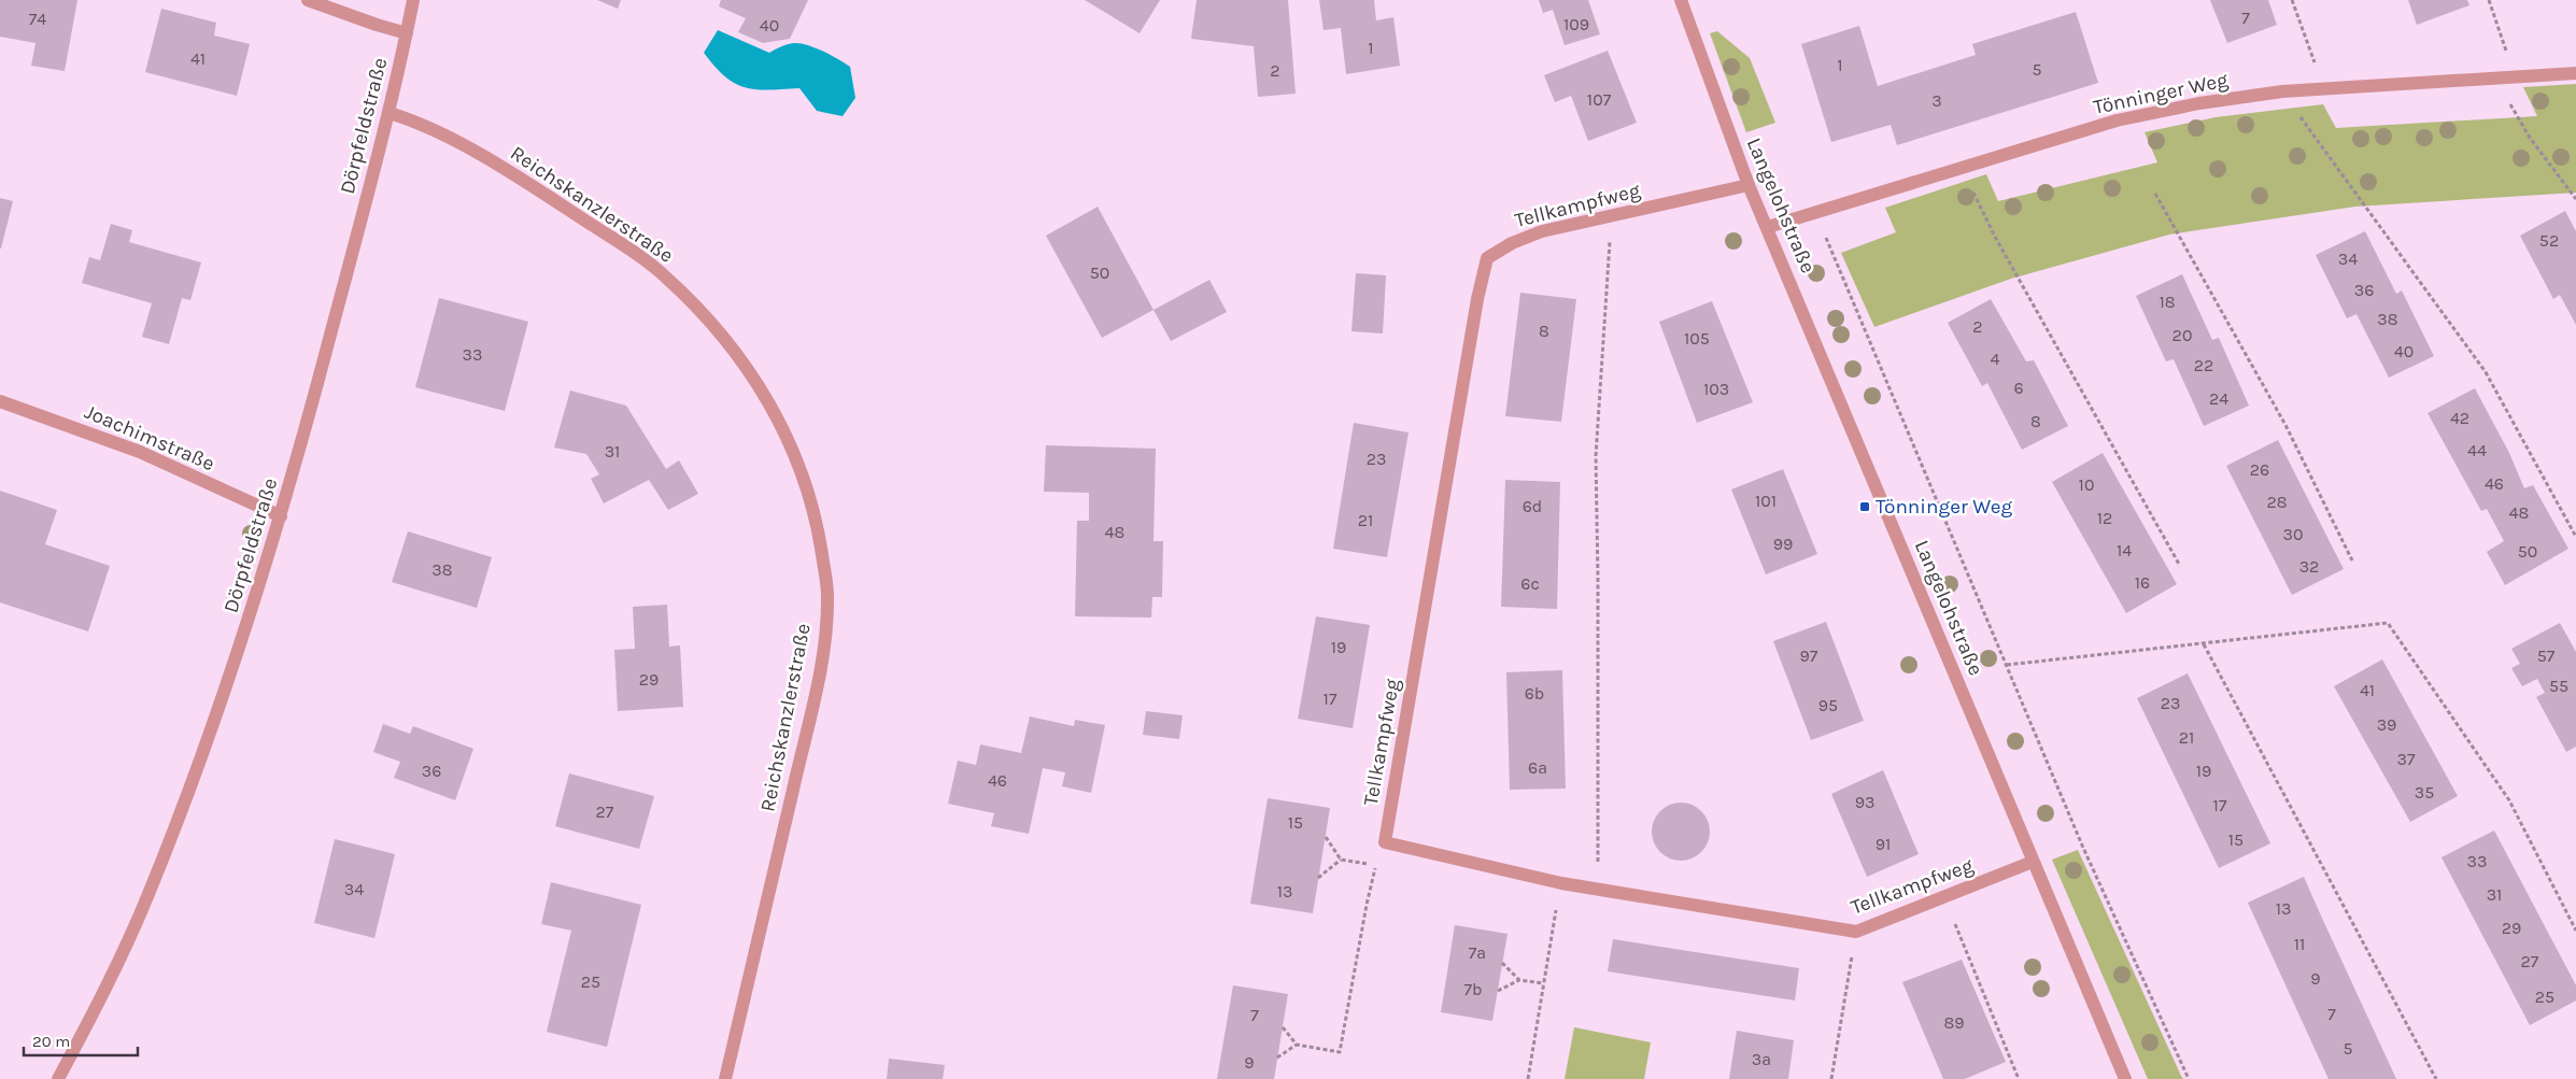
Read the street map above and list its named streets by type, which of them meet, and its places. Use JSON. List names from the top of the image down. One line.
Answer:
{"streets":{"street":["Tönninger Weg","Dörpfeldstraße","Reichskanzlerstraße","Tellkampfweg","Langelohstraße","Joachimstraße"]},"crossings":[["Tönninger Weg","Langelohstraße"],["Dörpfeldstraße","Reichskanzlerstraße"],["Dörpfeldstraße","Joachimstraße"],["Tellkampfweg","Langelohstraße"]],"places":{"transit":["Tönninger Weg"]},"house_numbers":["7","74","109","40","1","41","1","5","2","107","3","52","34","50","36","18","38","2","8","20","105","40","33","4","22","6","103","24","42","8","44","31","23","26","46","10","101","28","6d","48","12","21","48","30","99","14","50","32","38","16","6c","19","97","57","29","55","41","6b","17","23","95","39","21","37","6a","36","19","46","35","93","17","27","15","15","91","33","34","13","31","13","29","11","7a","27","9","25","7b","25","7","7","89","5","3a","9"],"scale_bar":"20 m"}
